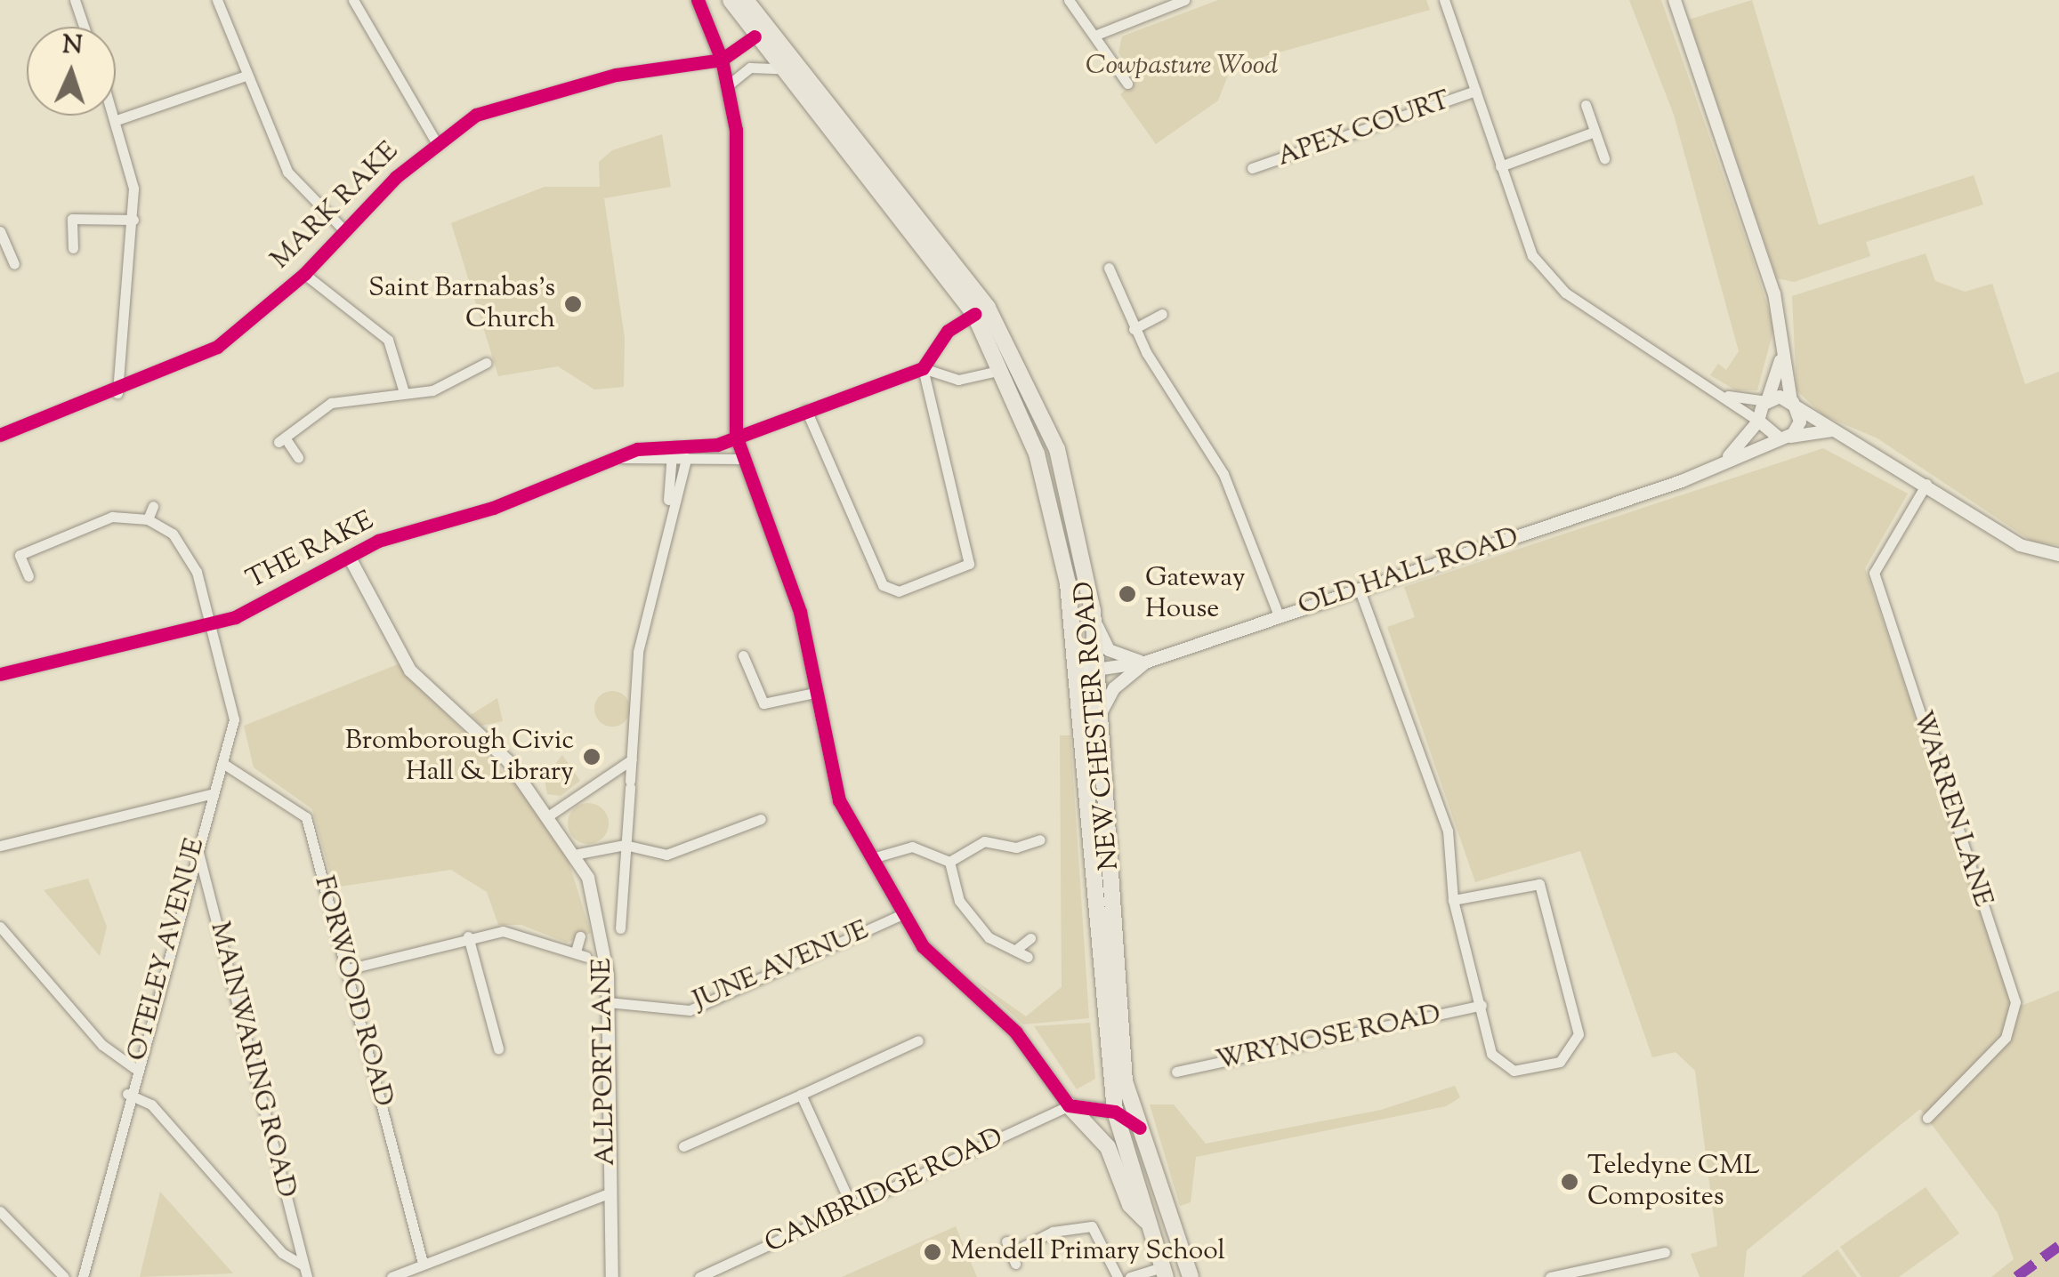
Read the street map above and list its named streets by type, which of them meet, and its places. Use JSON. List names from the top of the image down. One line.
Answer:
{"streets":{"highway":["NEW CHESTER ROAD"],"street":["APEX COURT","MARK RAKE","THE RAKE","OLD HALL ROAD","WARREN LANE","OTELEY AVENUE","JUNE AVENUE","FORWOOD ROAD","WRYNOSE ROAD","MAINWARING ROAD","ALLPORT LANE","CAMBRIDGE ROAD"]},"crossings":[["THE RAKE","OTELEY AVENUE"],["THE RAKE","ALLPORT LANE"],["OLD HALL ROAD","NEW CHESTER ROAD"],["OTELEY AVENUE","FORWOOD ROAD"],["OTELEY AVENUE","MAINWARING ROAD"],["JUNE AVENUE","ALLPORT LANE"]],"parks":["Cowpasture Wood"],"places":["Saint Barnabas's Church","Gateway House","Bromborough Civic Hall & Library","Teledyne CML Composites","Mendell Primary School"],"north":"top"}
